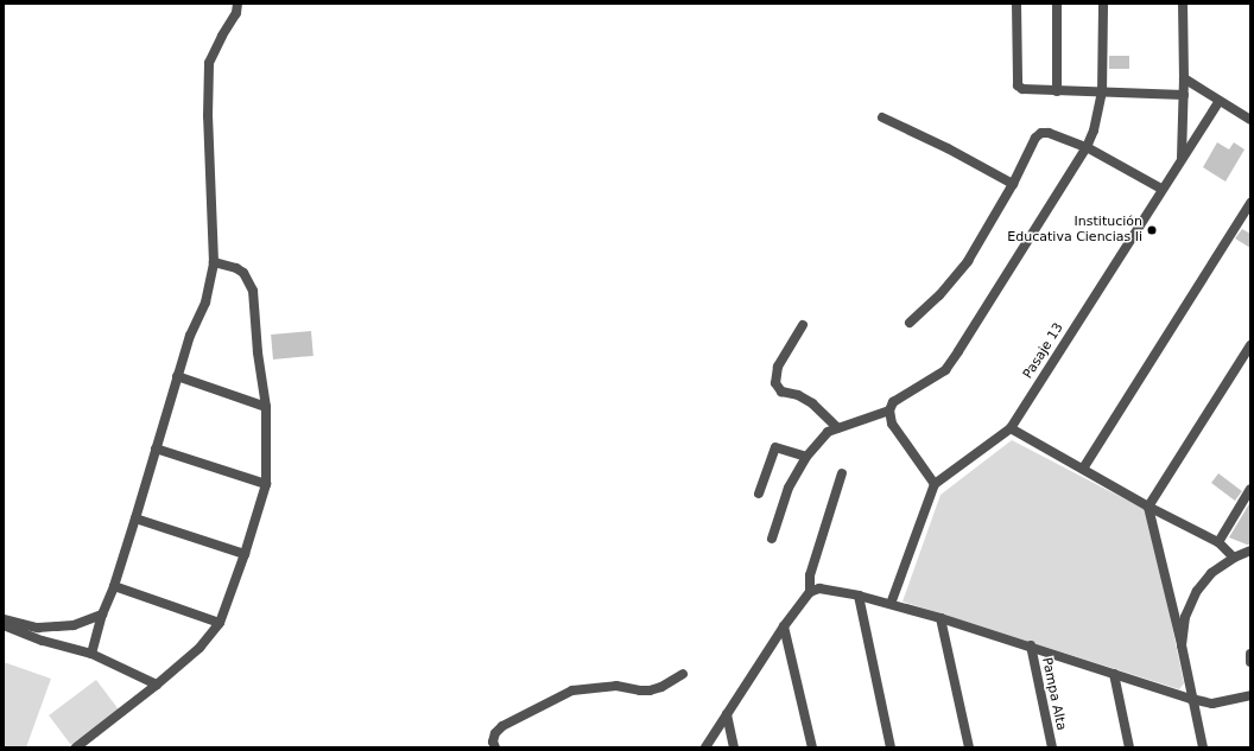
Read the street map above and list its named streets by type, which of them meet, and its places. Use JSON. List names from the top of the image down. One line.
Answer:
{"streets":{"street":["Pasaje 13","Pampa Alta"]},"places":["Institución Educativa Ciencias Ii"]}
